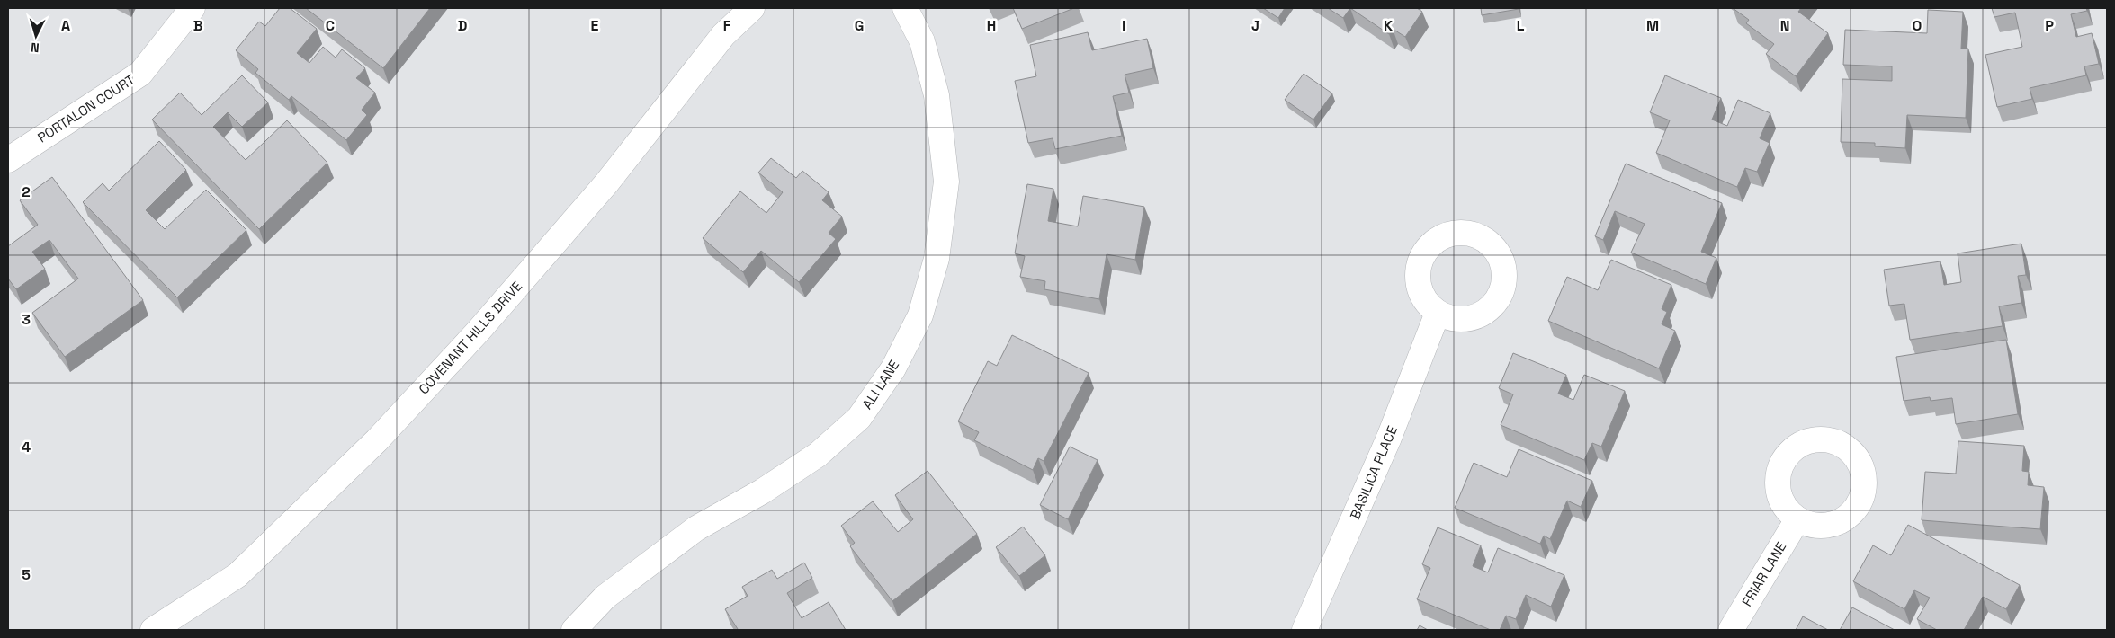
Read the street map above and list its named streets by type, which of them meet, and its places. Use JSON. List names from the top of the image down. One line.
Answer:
{"streets":{"street":["PORTALON COURT","COVENANT HILLS DRIVE","ALI LANE","BASILICA PLACE","FRIAR LANE"]},"north":"bottom","grid":{"columns":["A","B","C","D","E","F","G","H","I","J","K","L","M","N","O","P"],"rows":["2","3","4","5"]}}
